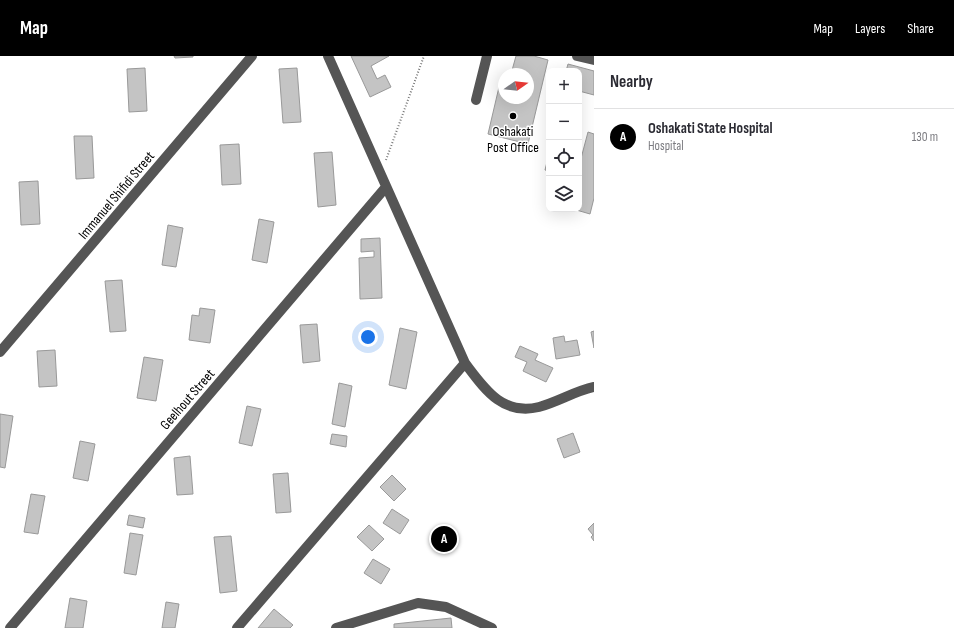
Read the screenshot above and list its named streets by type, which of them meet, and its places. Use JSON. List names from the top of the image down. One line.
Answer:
{"streets":{"street":["Immanuel Shifidi Street","Geelhout Street"]},"places":["Oshakati Post Office"],"north":"right","page":{"header":"Map","nav":["Map","Layers","Share"],"heading":"Nearby","map_buttons":["+","−"],"list":[{"mark":"A","name":"Oshakati State Hospital","note":"Hospital","value":"130 m"}],"pins":"A"}}
